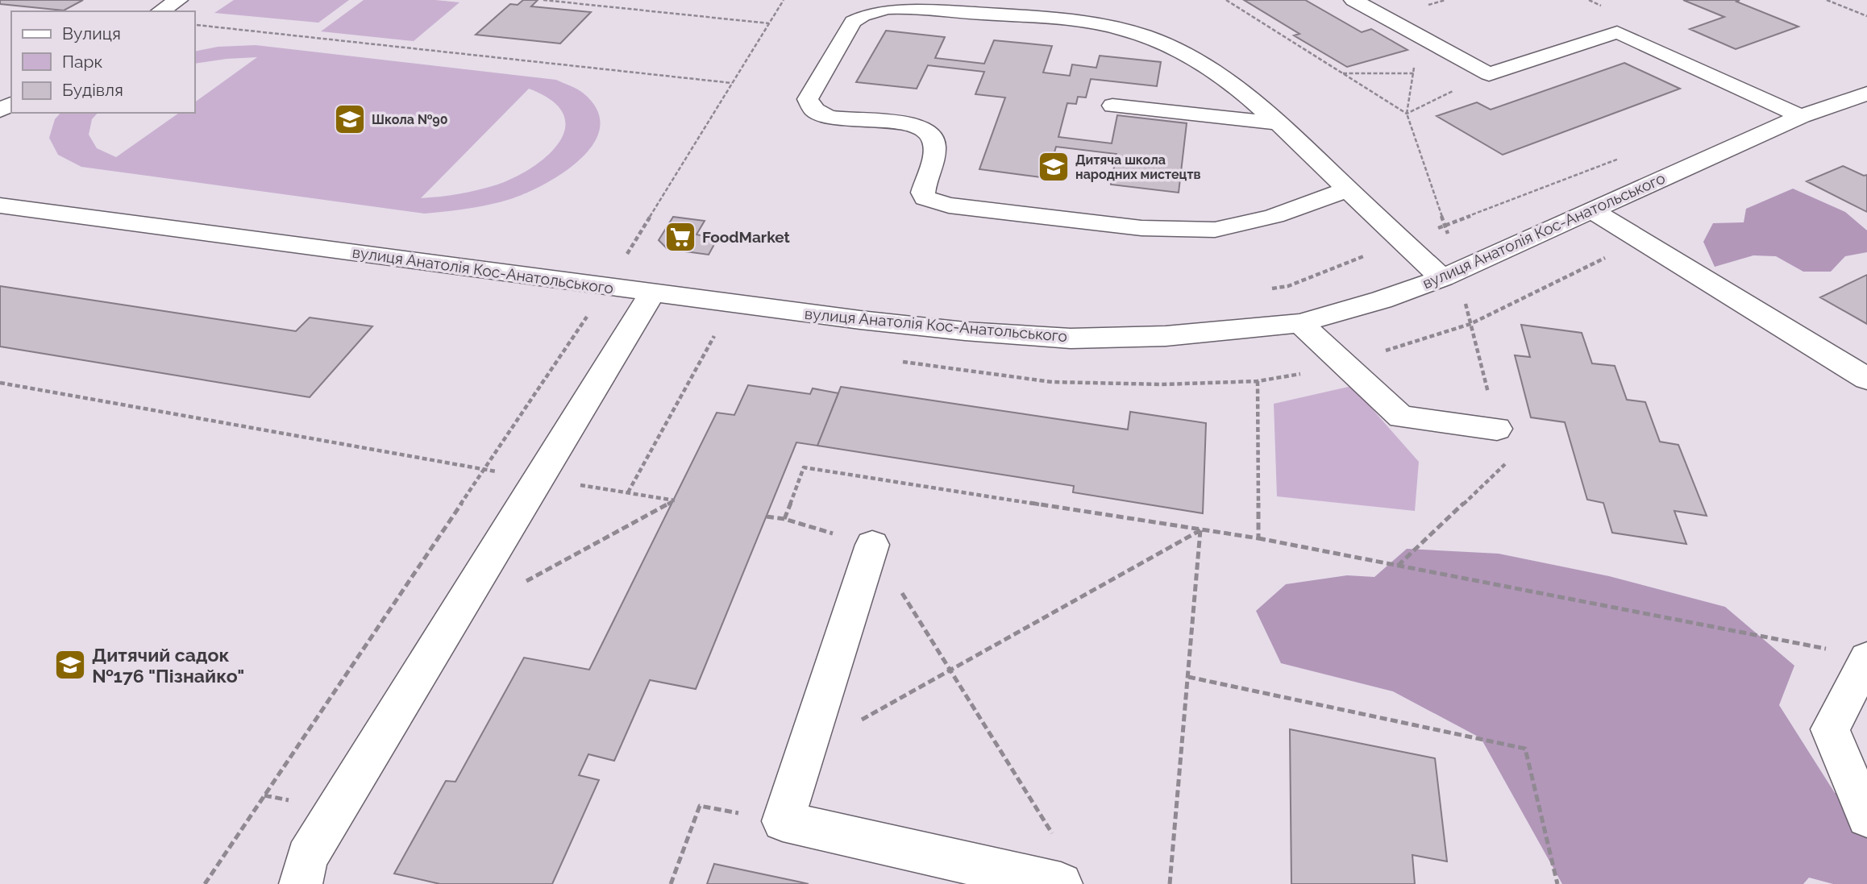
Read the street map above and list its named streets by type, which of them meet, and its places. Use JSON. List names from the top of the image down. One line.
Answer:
{"streets":{"street":["вулиця Анатолія Кос-Анатольського"]},"places":{"school or university":["Школа №90","Дитяча школа народних мистецтв","Дитячий садок №176 \"Пізнайко\""],"supermarket":["FoodMarket"]},"legend":["Вулиця","Парк","Будівля"]}
